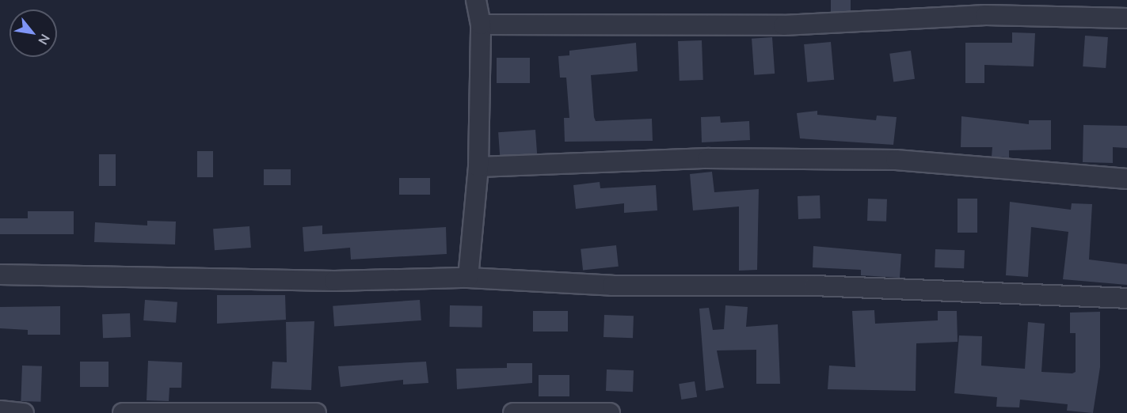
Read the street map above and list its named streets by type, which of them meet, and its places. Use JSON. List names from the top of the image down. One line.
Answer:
{"north":"bottom right"}
